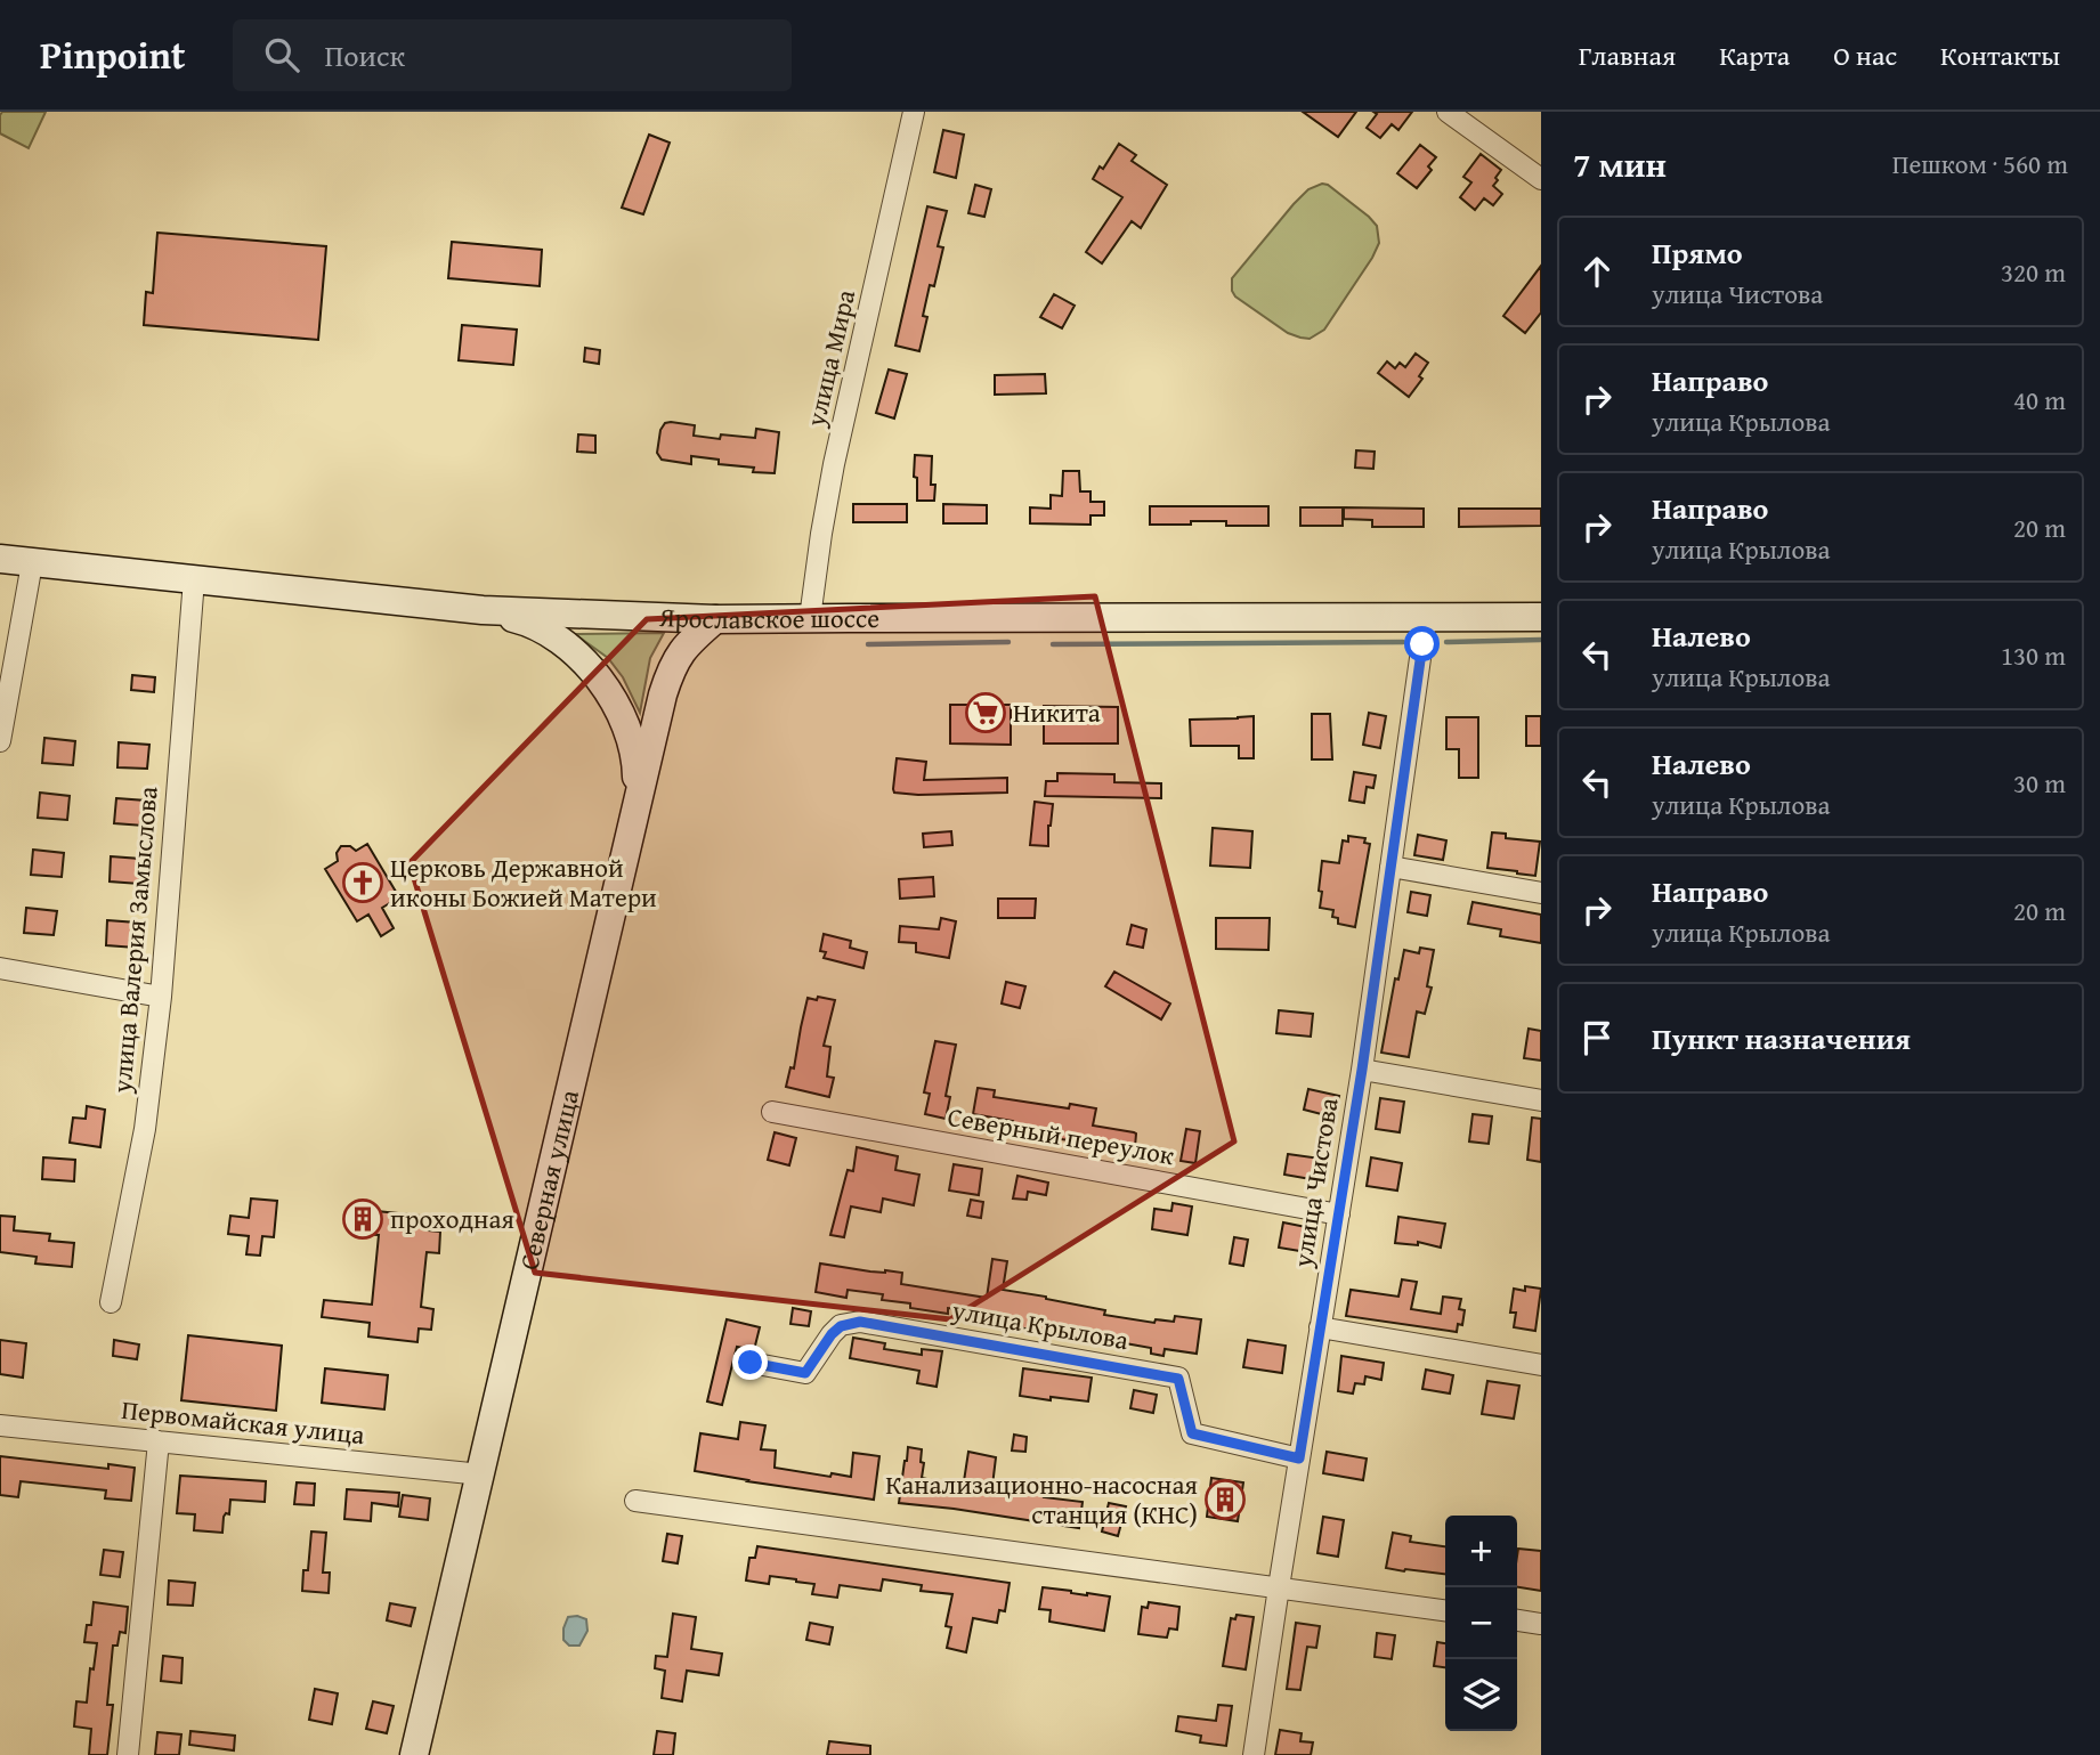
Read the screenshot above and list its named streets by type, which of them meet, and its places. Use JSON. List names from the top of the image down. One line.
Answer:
{"streets":{"main road":["Ярославское шоссе","Северная улица"],"street":["улица Мира","улица Валерия Замыслова","Северный переулок","улица Чистова","улица Крылова","Первомайская улица"]},"crossings":[["улица Мира","Ярославское шоссе"],["Ярославское шоссе","улица Валерия Замыслова"],["Ярославское шоссе","Северная улица"],["Ярославское шоссе","улица Чистова"],["Северный переулок","улица Чистова"],["Северная улица","Первомайская улица"],["улица Чистова","улица Крылова"]],"places":{"supermarket":["Никита"],"church":["Церковь Державной иконы Божией Матери"],"building":["проходная","Канализационно-насосная станция (КНС)"]},"page":{"header":"Pinpoint","search":"Поиск","nav":["Главная","Карта","О нас","Контакты"],"heading":["7 мин","Пешком · 560 m"],"list":[["Прямо","улица Чистова","320 m"],["Направо","улица Крылова","40 m"],["Направо","улица Крылова","20 m"],["Налево","улица Крылова","130 m"],["Налево","улица Крылова","30 m"],["Направо","улица Крылова","20 m"],"Пункт назначения"],"map_buttons":["+","−"]}}
